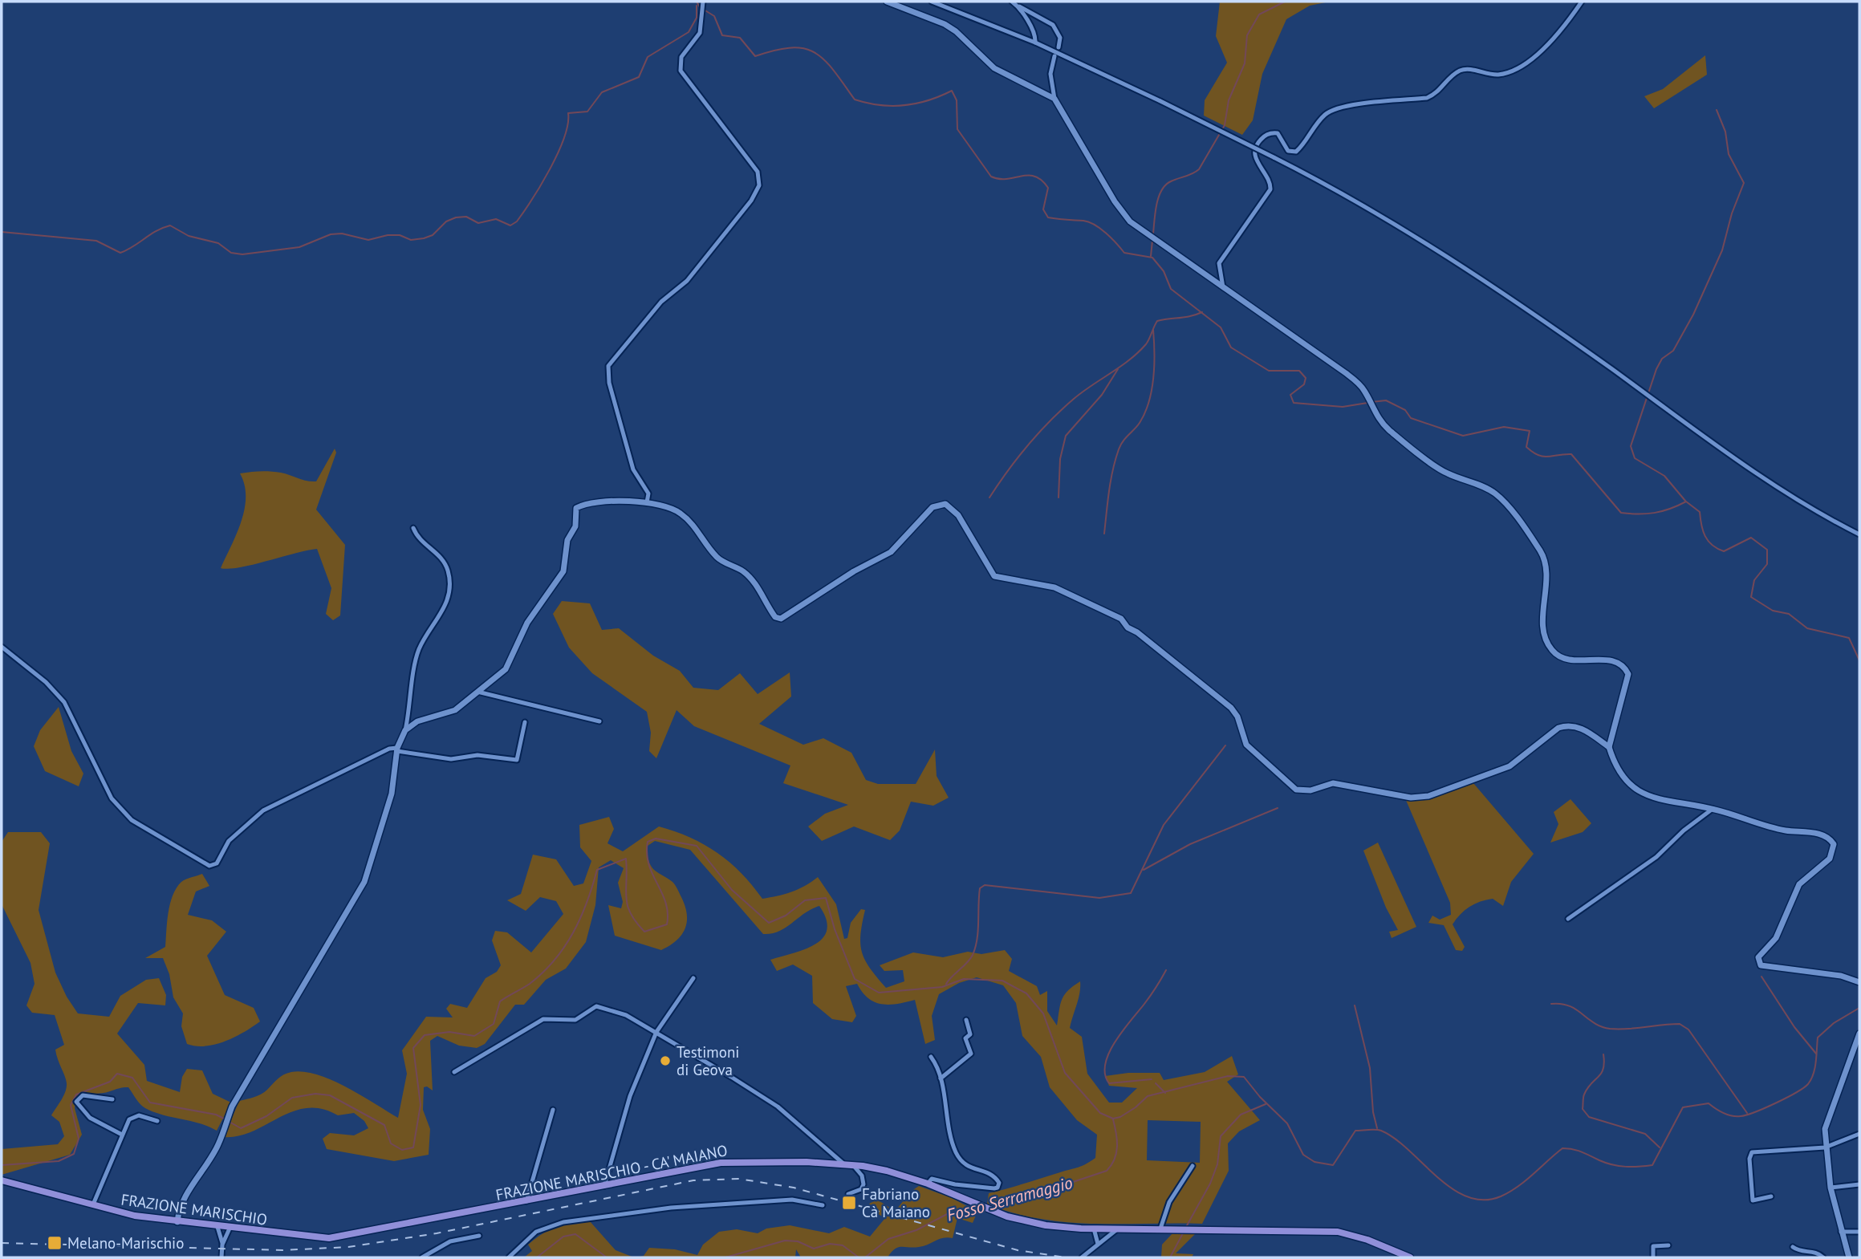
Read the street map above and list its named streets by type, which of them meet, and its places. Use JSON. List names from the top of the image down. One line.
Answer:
{"streets":{"main road":["FRAZIONE MARISCHIO - CA' MAIANO","FRAZIONE MARISCHIO"]},"crossings":[["FRAZIONE MARISCHIO - CA' MAIANO","FRAZIONE MARISCHIO"]],"water":["Fosso Serramaggio"],"places":{"other":["Testimoni di Geova"],"transit":["Fabriano Cà Maiano","Melano-Marischio"]}}
